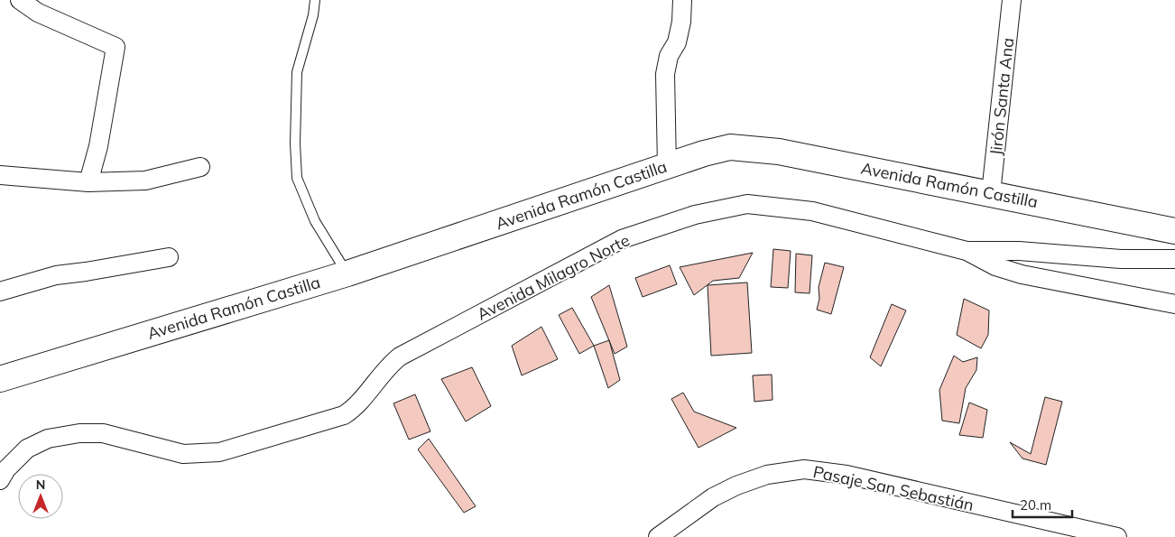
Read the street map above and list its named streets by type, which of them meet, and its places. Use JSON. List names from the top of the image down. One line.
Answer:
{"streets":{"highway":["Avenida Ramón Castilla"],"street":["Jirón Santa Ana","Avenida Milagro Norte","Pasaje San Sebastián"]},"crossings":[["Jirón Santa Ana","Avenida Ramón Castilla"]],"scale_bar":"20 m","north":"top"}
